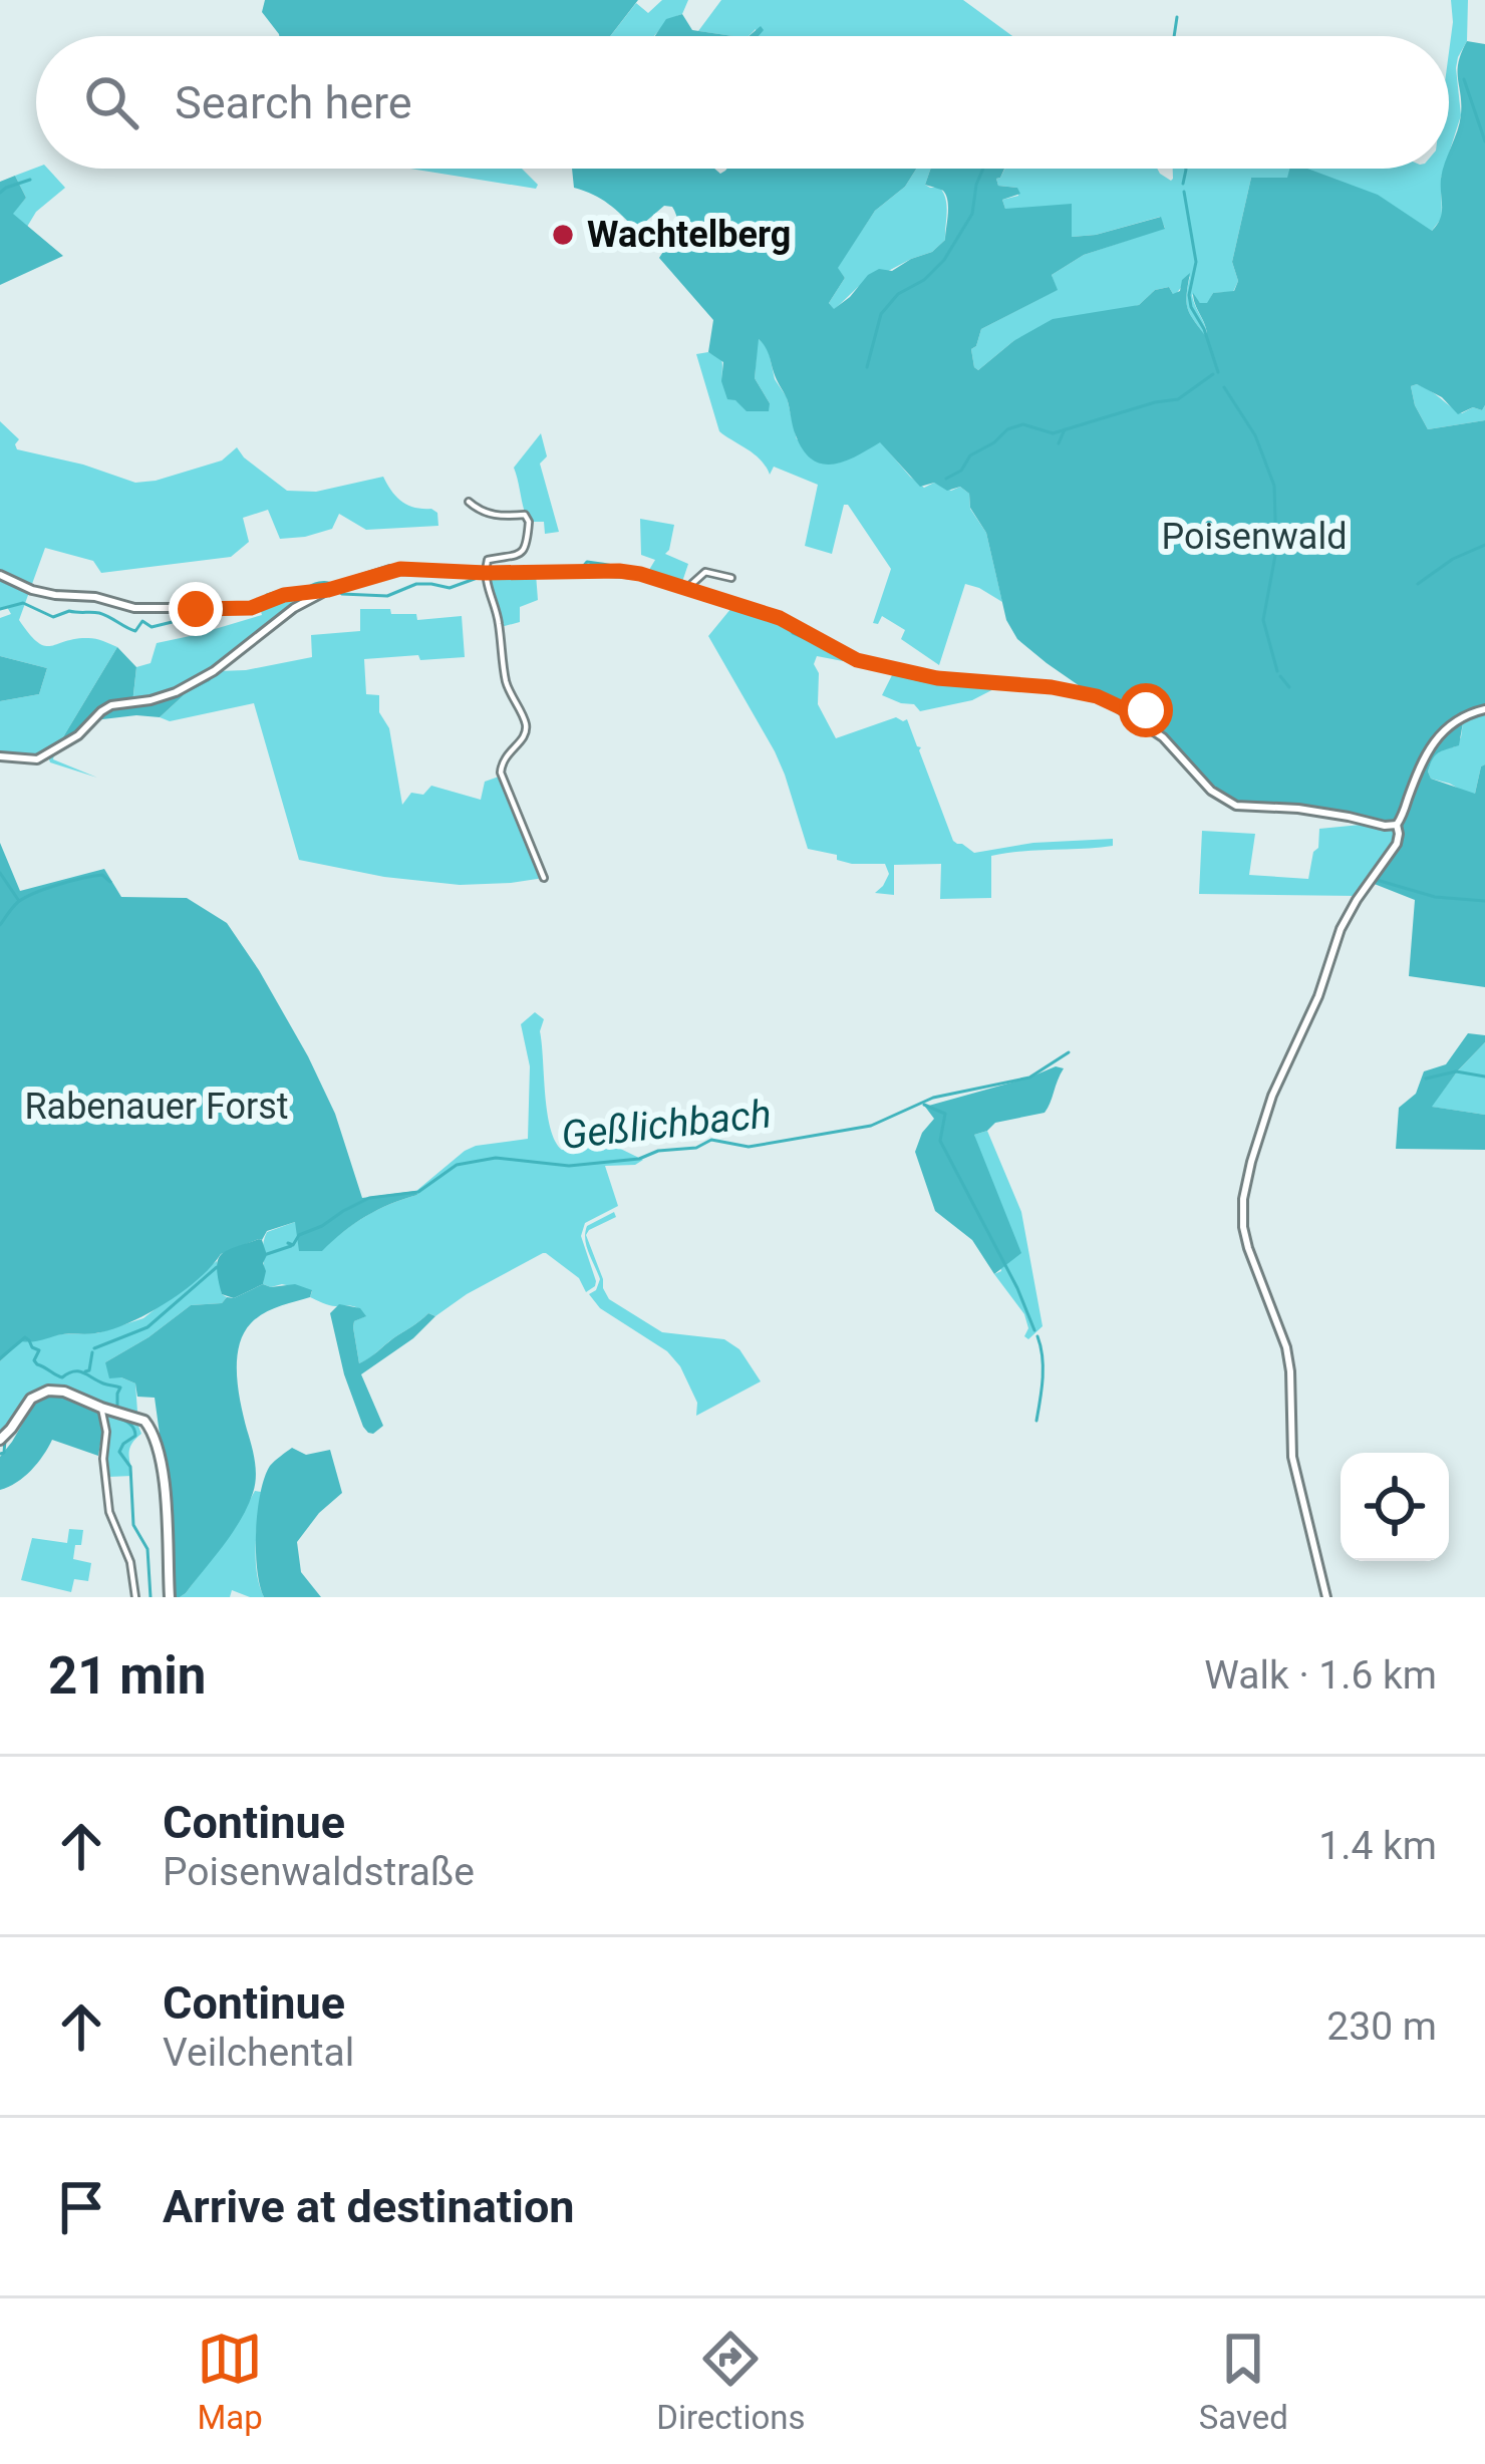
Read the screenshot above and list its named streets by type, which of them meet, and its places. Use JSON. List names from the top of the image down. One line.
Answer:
{"water":["Geßlichbach"],"parks":["Poisenwald","Rabenauer Forst"],"places":["Wachtelberg"],"page":{"search":"Search here","heading":["21 min","Walk · 1.6 km"],"list":[["Continue","Poisenwaldstraße","1.4 km"],["Continue","Veilchental","230 m"],"Arrive at destination"],"nav":["Map","Directions","Saved"]}}
